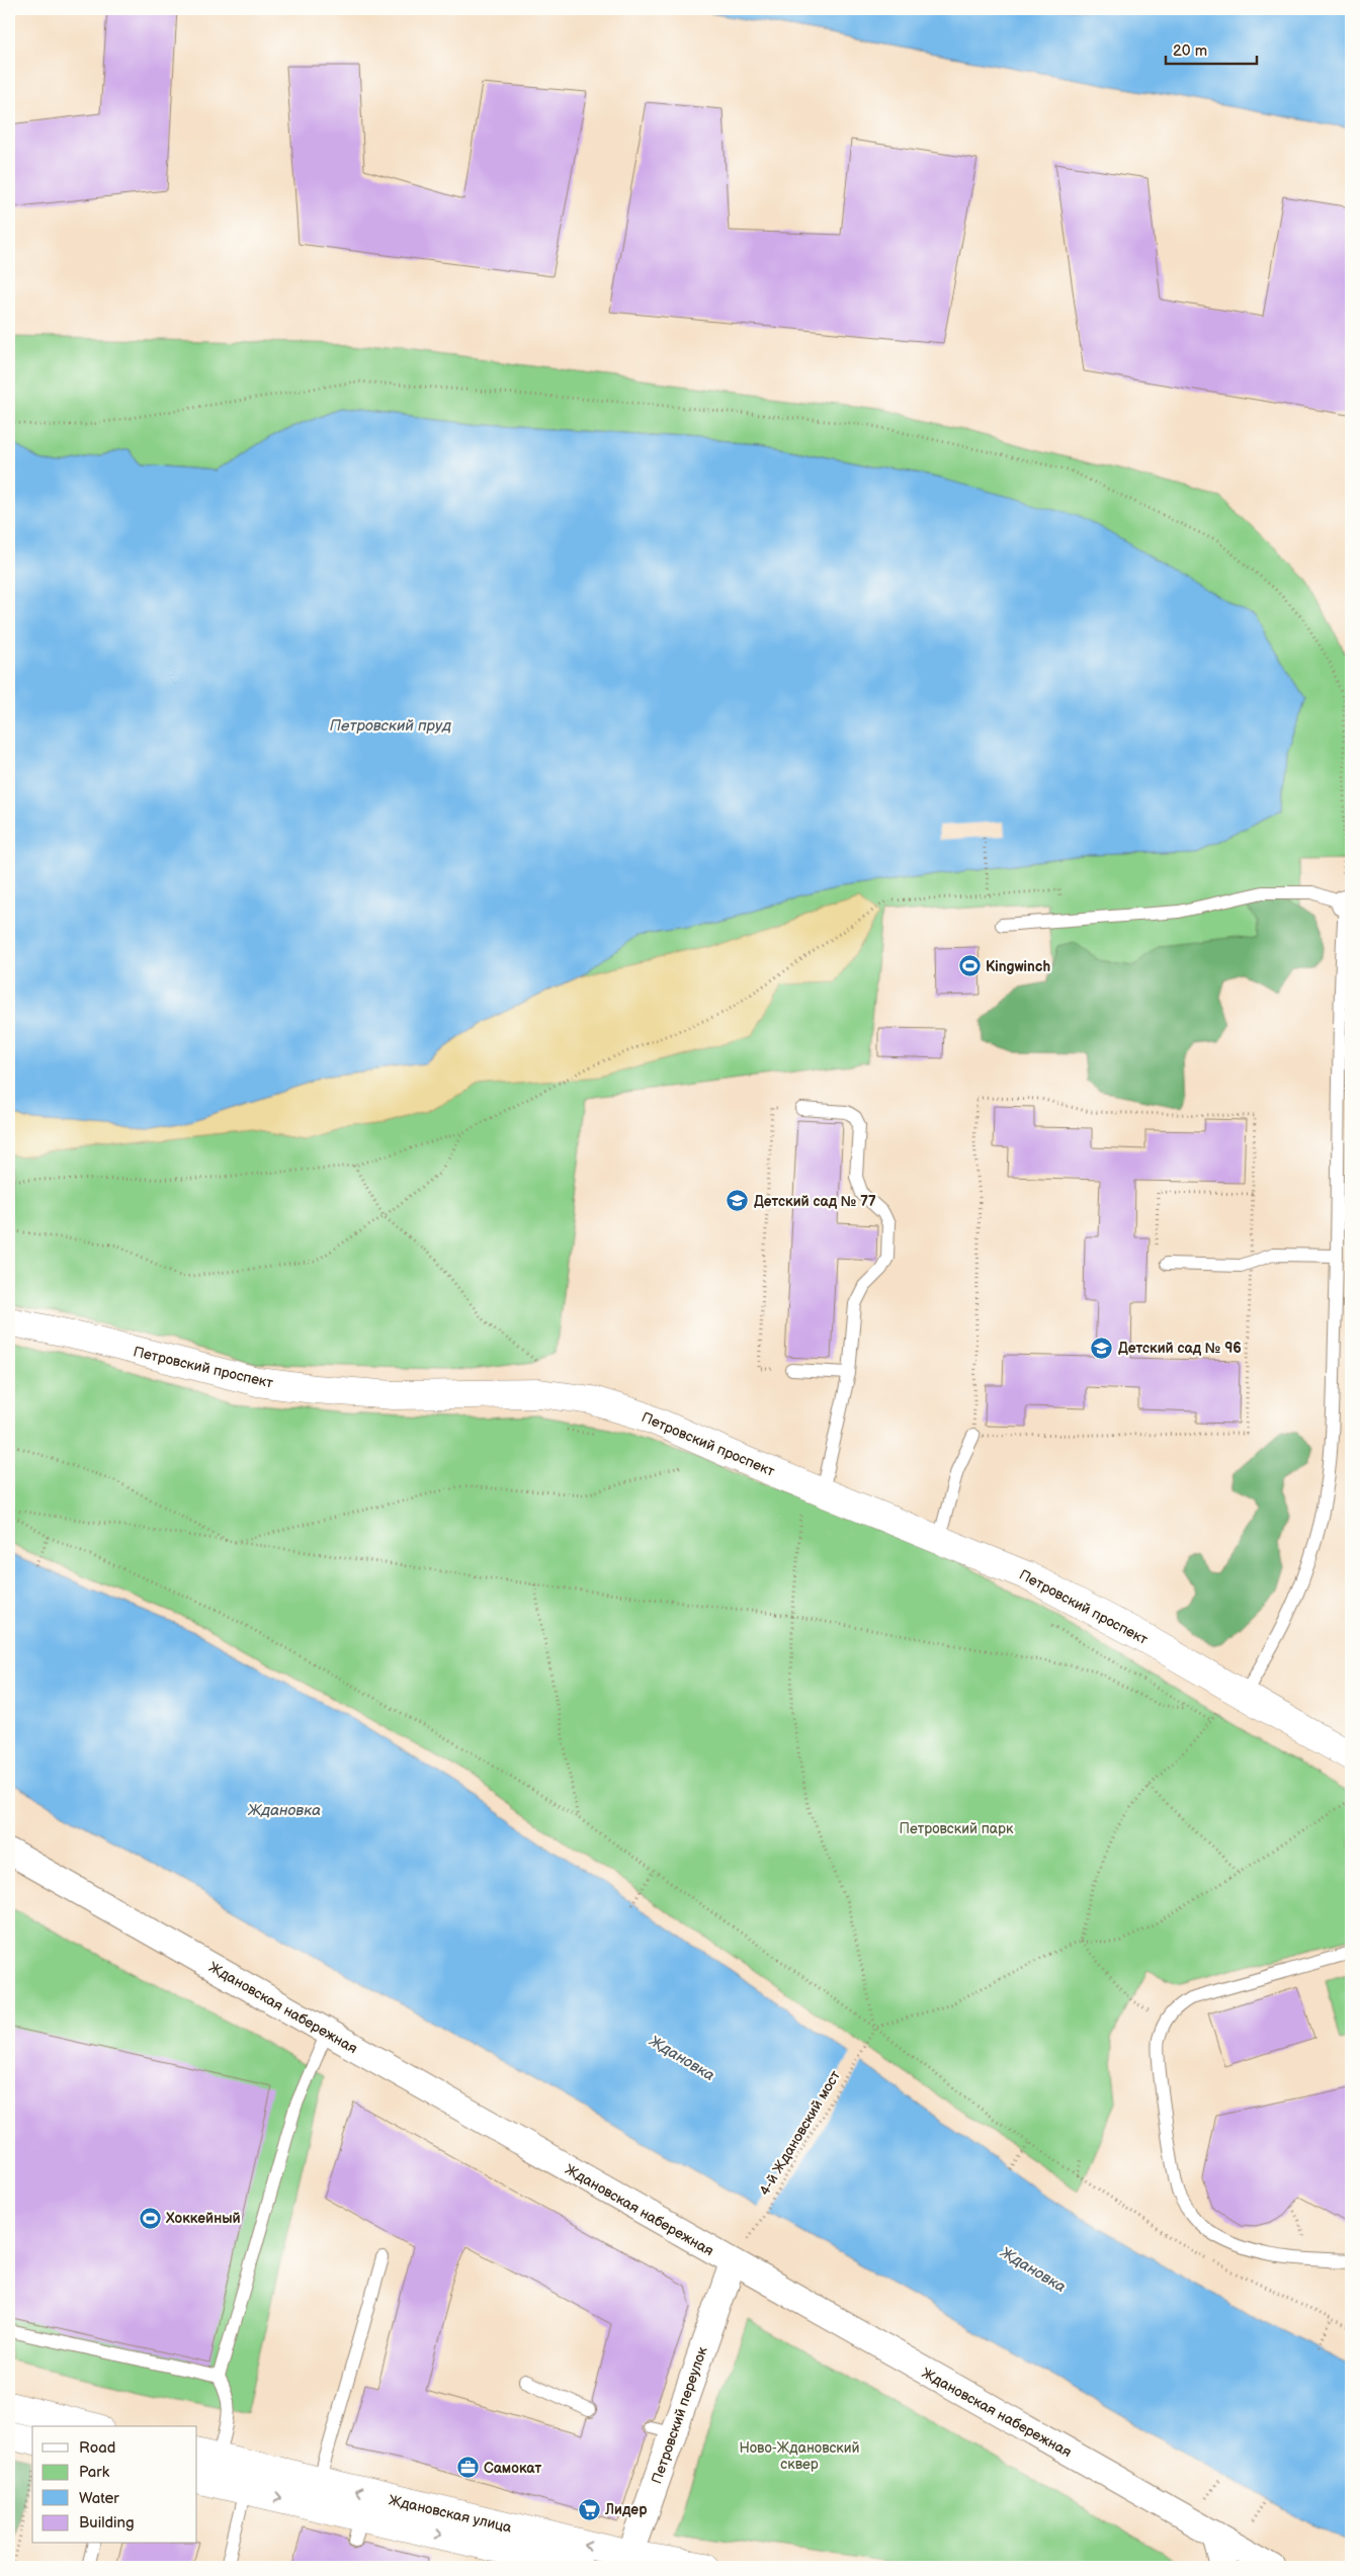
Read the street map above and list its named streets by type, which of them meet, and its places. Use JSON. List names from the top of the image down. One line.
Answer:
{"streets":{"street":["Петровский проспект","Ждановская набережная","Петровский переулок","Ждановская улица"],"path":["4-й Ждановский мост"]},"crossings":[["Ждановская набережная","Петровский переулок"],["Петровский переулок","Ждановская улица"]],"water":["Петровский пруд","Ждановка"],"parks":["Петровский парк","Ново-Ждановский сквер"],"places":{"sports":["Kingwinch","Хоккейный"],"school or university":["Детский сад № 77","Детский сад № 96"],"office":["Самокат"],"supermarket":["Лидер"]},"legend":["Road","Park","Water","Building"],"scale_bar":"20 m"}
